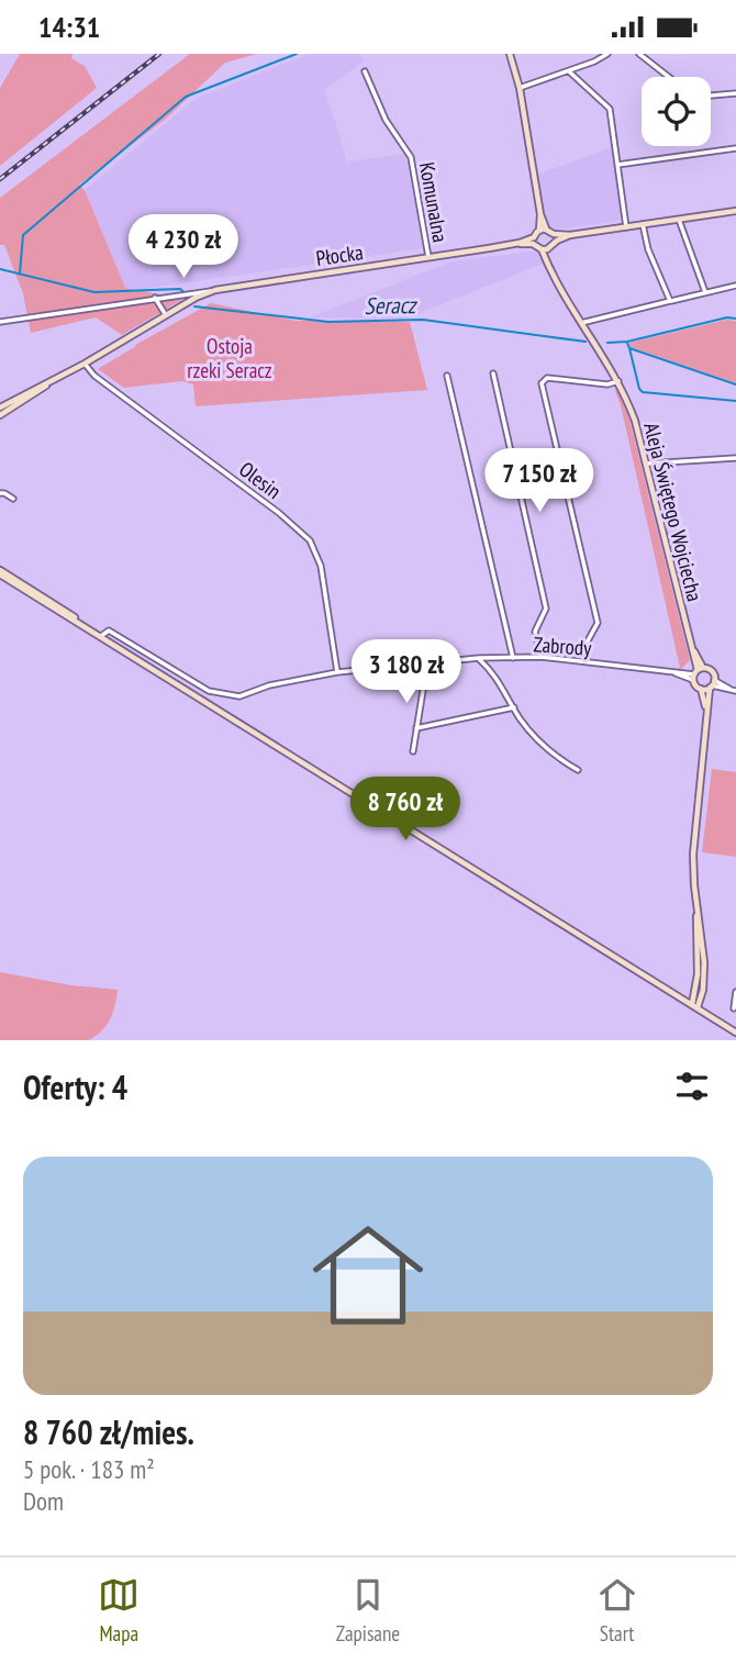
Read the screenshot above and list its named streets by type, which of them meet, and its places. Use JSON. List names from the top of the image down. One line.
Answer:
{"streets":{"street":["Komunalna","Płocka","Olesin","Aleja Świętego Wojciecha","Zabrody"]},"crossings":[["Komunalna","Płocka"],["Płocka","Olesin"],["Płocka","Aleja Świętego Wojciecha"],["Olesin","Zabrody"],["Aleja Świętego Wojciecha","Zabrody"]],"water":["Seracz"],"parks":["Ostoja rzeki Seracz"],"page":{"status":"14:31","price":["4 230 zł","7 150 zł","3 180 zł","8 760 zł"],"heading":"Oferty: 4","list":[{"name":"8 760 zł/mies.","note":"5 pok. · 183 m² · Dom"}],"tabs":["Mapa","Zapisane","Start"]}}
